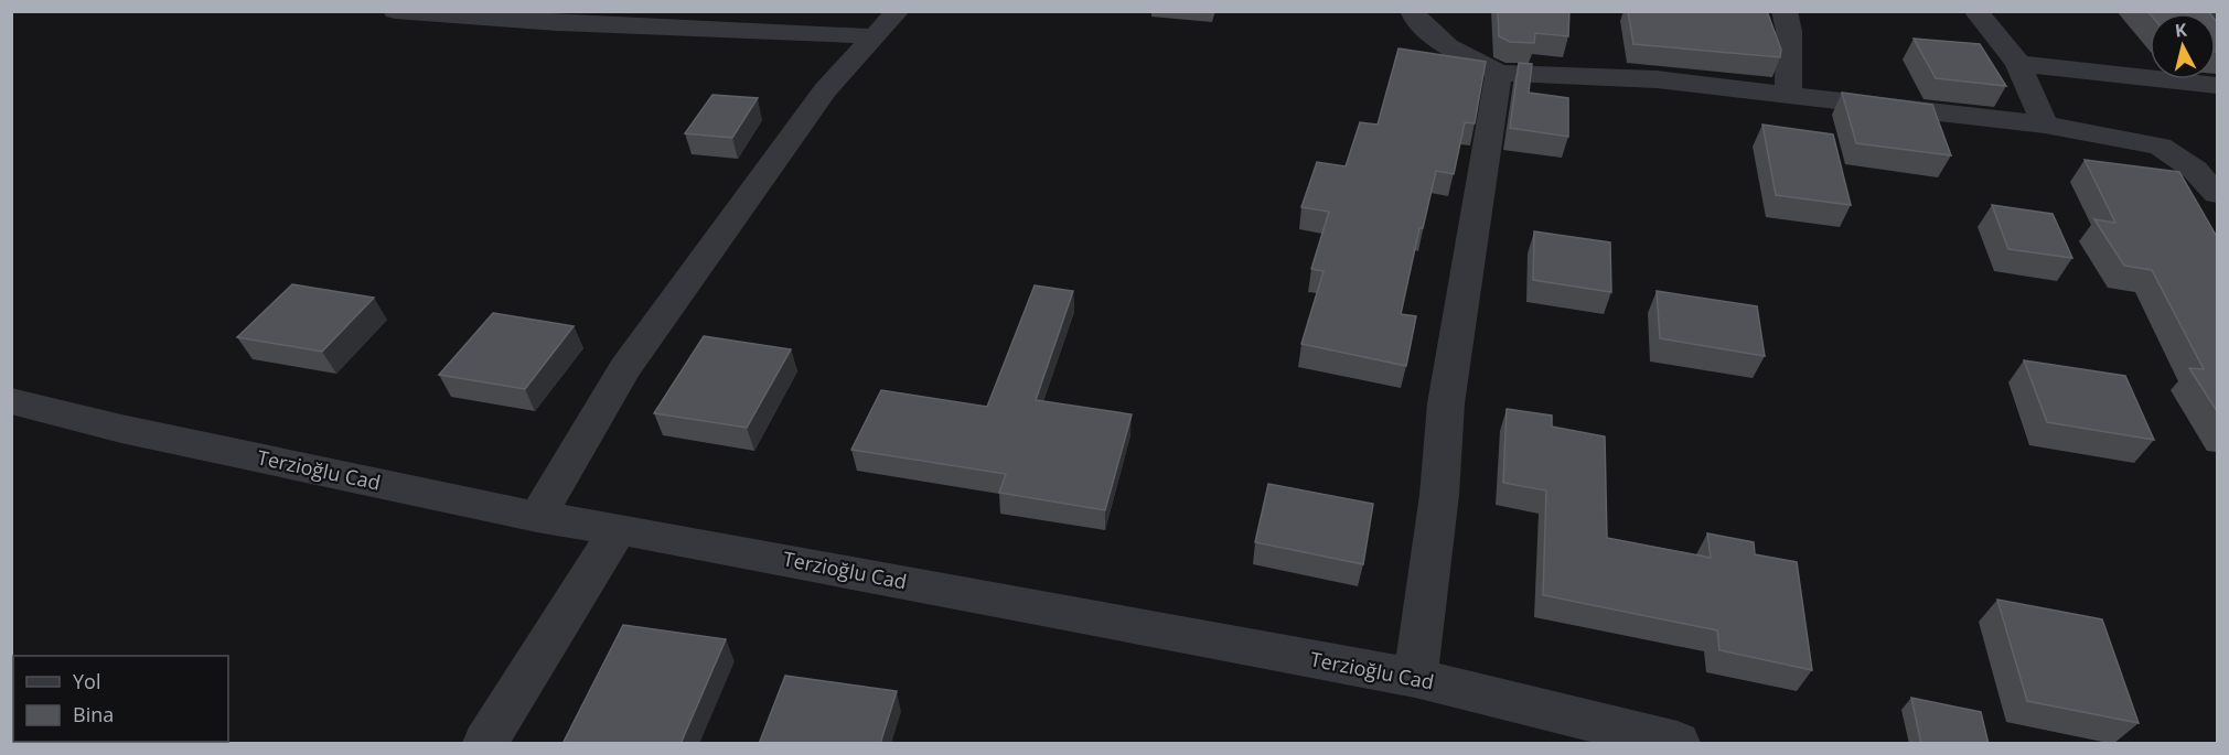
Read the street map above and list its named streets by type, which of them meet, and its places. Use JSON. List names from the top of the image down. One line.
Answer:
{"streets":{"street":["Terzioğlu Cad"]},"legend":["Yol","Bina"],"north":"top"}
